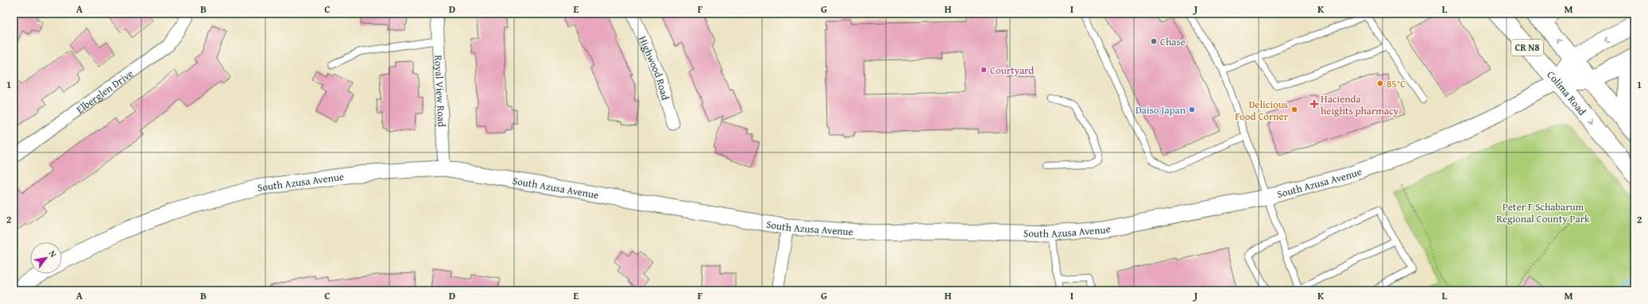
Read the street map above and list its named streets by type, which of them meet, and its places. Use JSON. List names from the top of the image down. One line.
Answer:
{"streets":{"main road":["CR N8","Colima Road","South Azusa Avenue"],"street":["Highwood Road","Royal View Road","Elberglen Drive"]},"crossings":[["CR N8","South Azusa Avenue"],["Royal View Road","South Azusa Avenue"],["Colima Road","South Azusa Avenue"]],"parks":["Peter F Schabarum Regional County Park"],"places":{"other":["Chase","Courtyard","85°C","Daiso Japan","Delicious Food Corner"],"health":["Hacienda heights pharmacy"]},"north":"top right","grid":{"columns":["A","B","C","D","E","F","G","H","I","J","K","L","M"],"rows":["1","2"]}}
